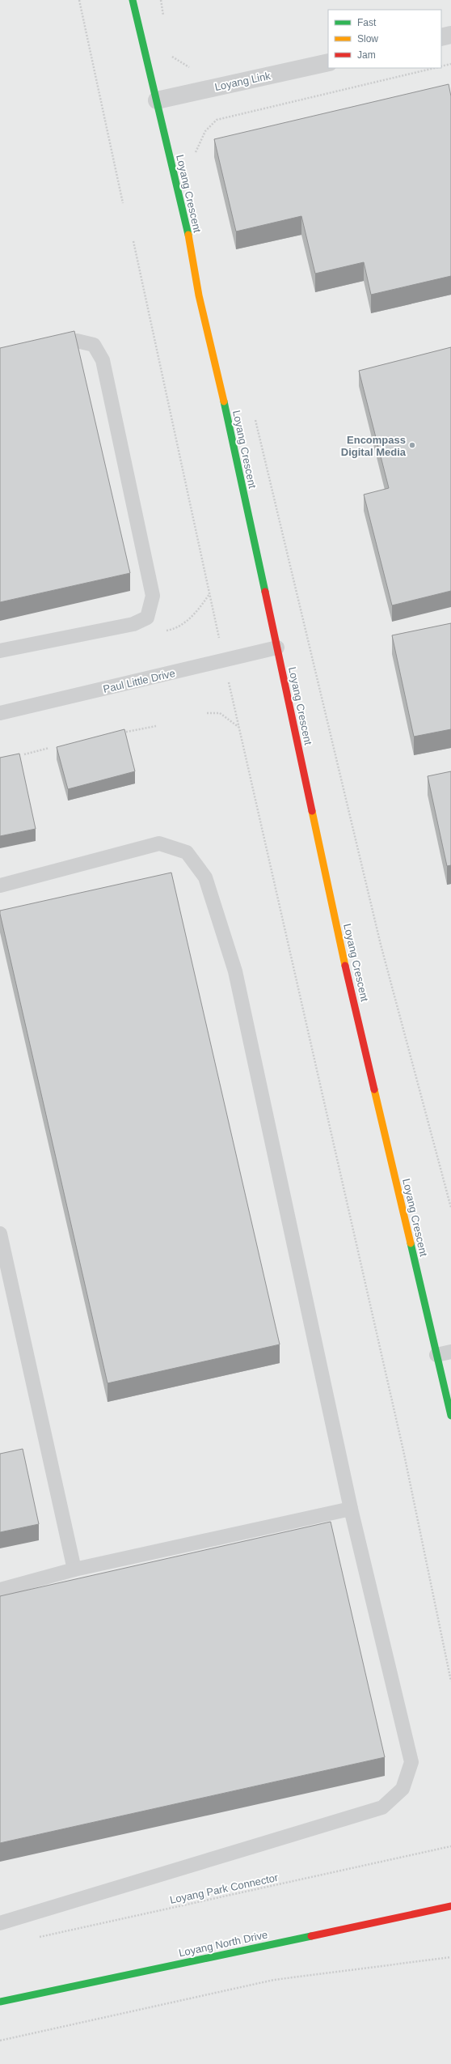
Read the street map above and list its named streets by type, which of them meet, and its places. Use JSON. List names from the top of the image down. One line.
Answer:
{"streets":{"street":["Loyang Link","Loyang Crescent","Loyang North Drive"],"lane":["Paul Little Drive"],"path":["Loyang Park Connector"]},"crossings":[["Loyang Link","Loyang Crescent"],["Loyang Crescent","Paul Little Drive"]],"places":["Encompass Digital Media"],"legend":["Fast","Slow","Jam"]}
